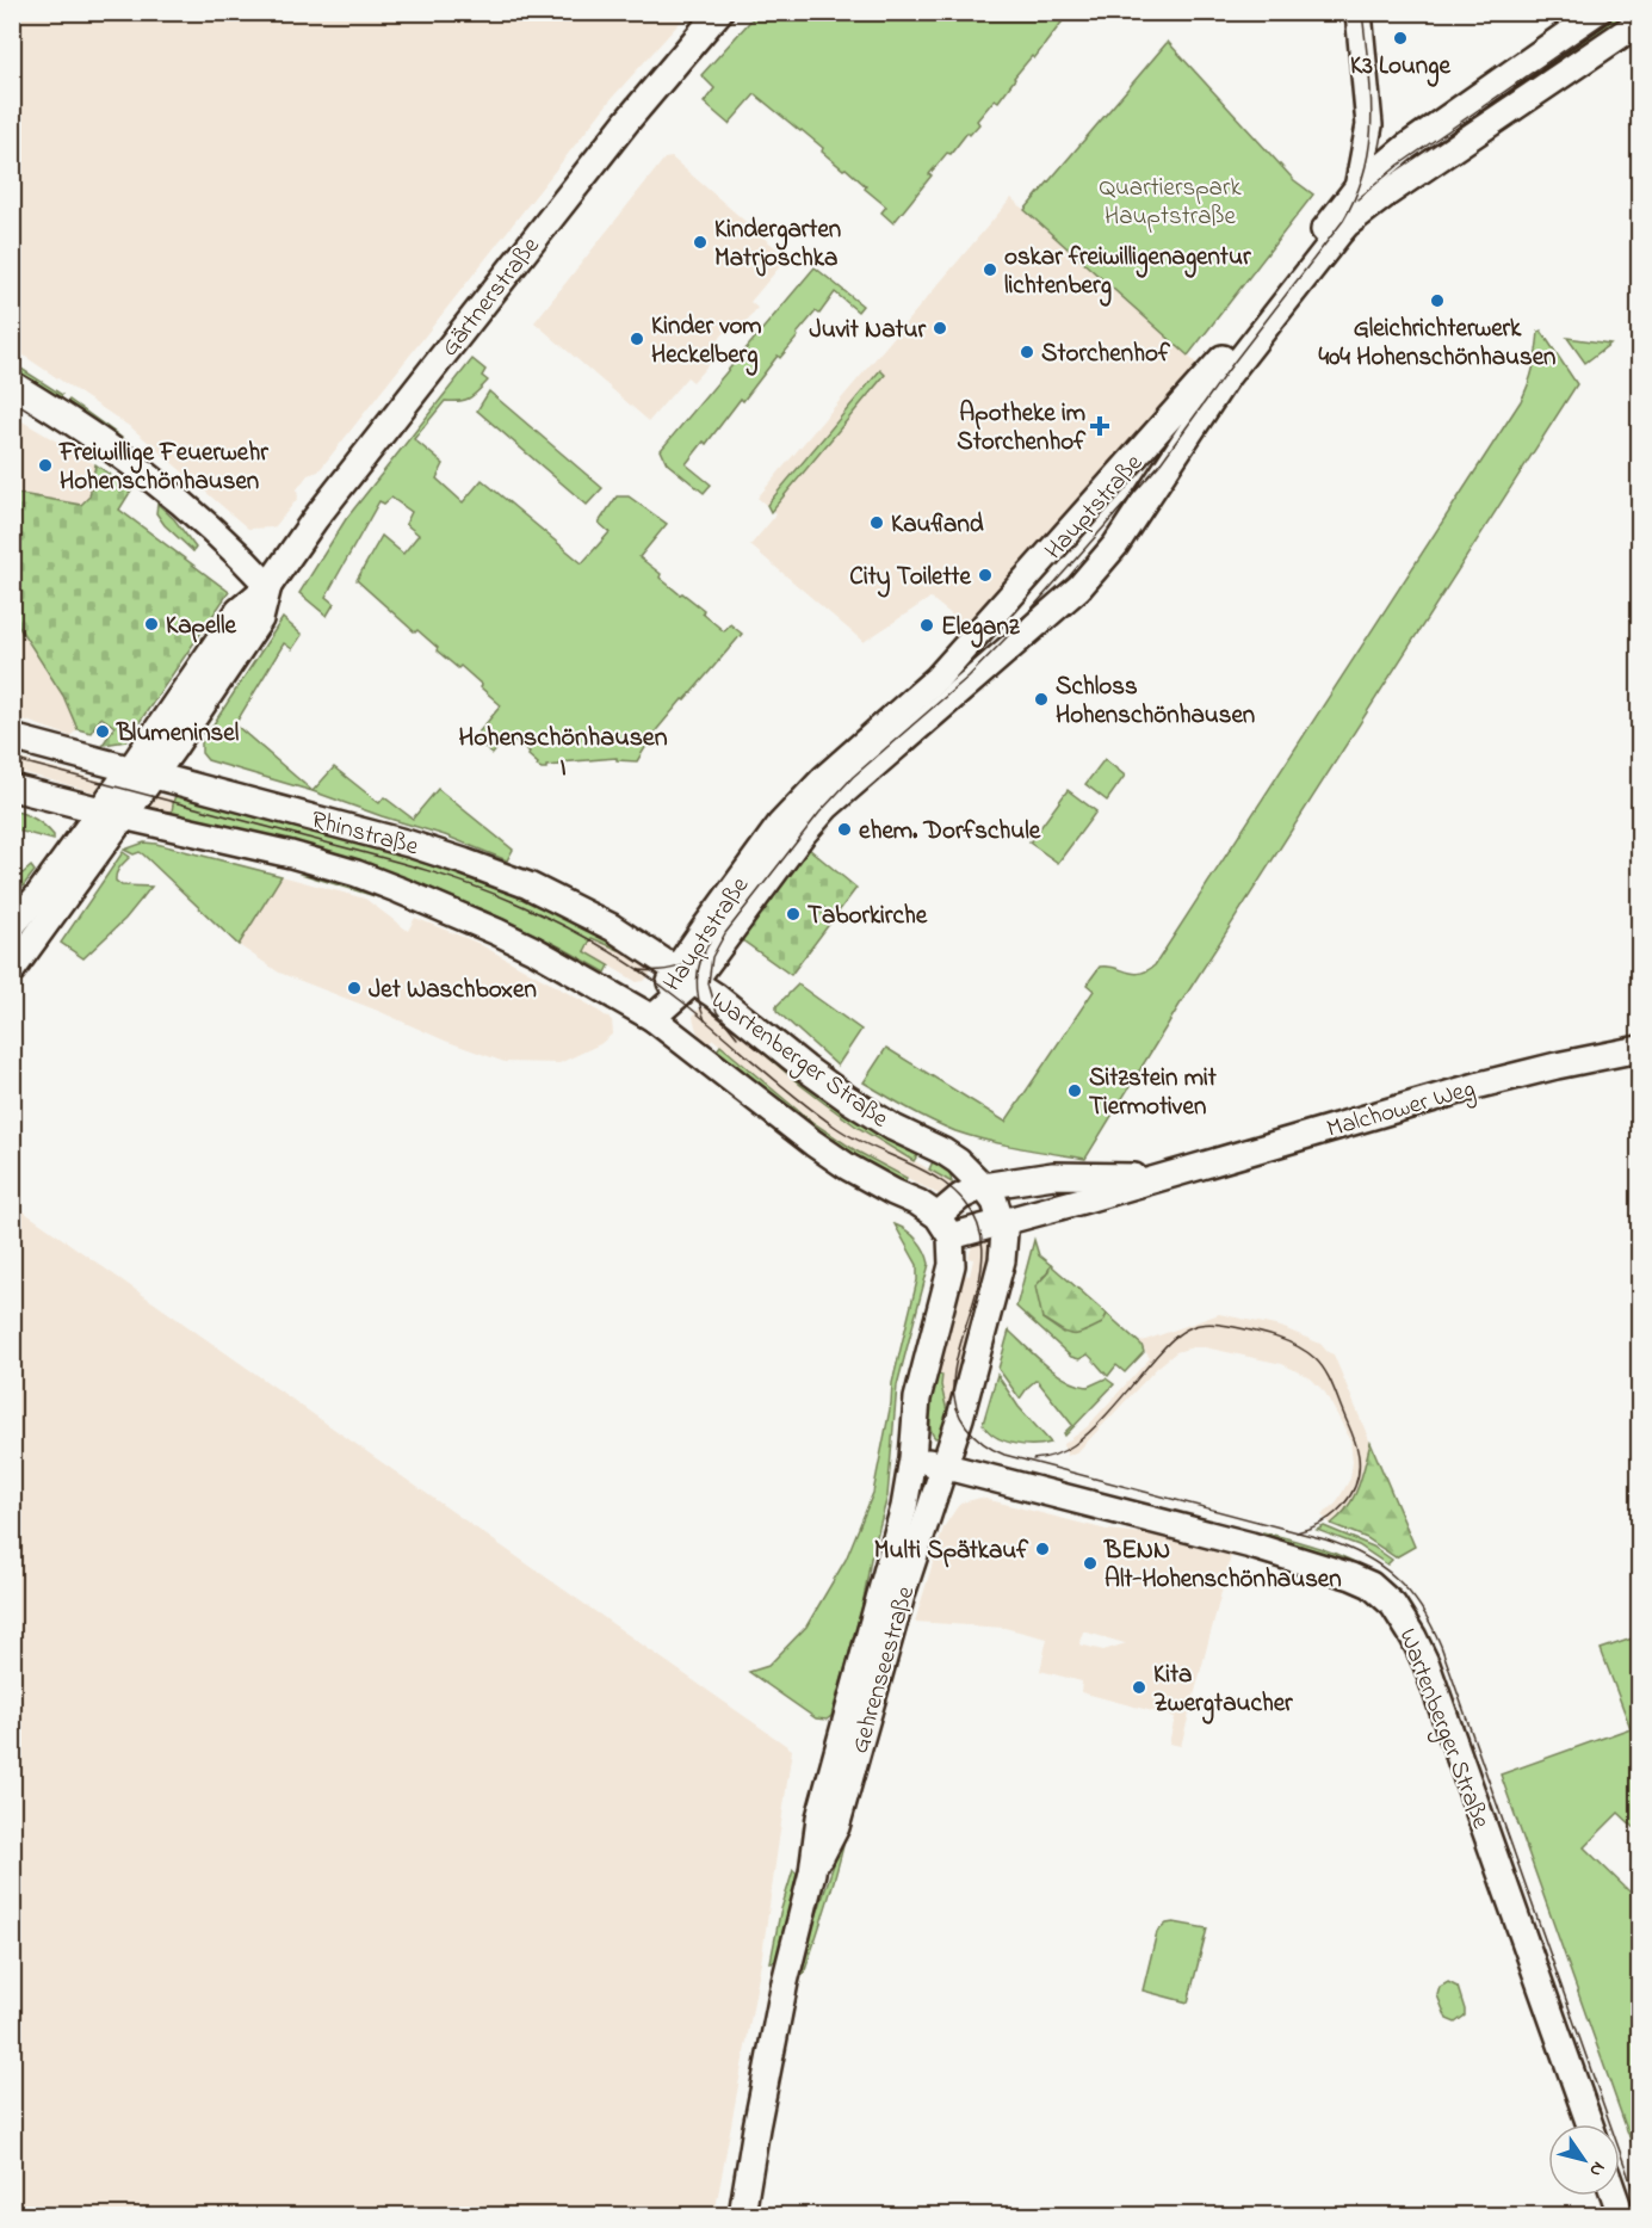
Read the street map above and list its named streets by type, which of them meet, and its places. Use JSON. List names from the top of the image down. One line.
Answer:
{"streets":{"main road":["Gärtnerstraße","Hauptstraße","Rhinstraße","Wartenberger Straße","Malchower Weg","Gehrenseestraße"]},"crossings":[["Gärtnerstraße","Rhinstraße"],["Hauptstraße","Rhinstraße"],["Hauptstraße","Wartenberger Straße"],["Rhinstraße","Wartenberger Straße"],["Wartenberger Straße","Malchower Weg"],["Wartenberger Straße","Gehrenseestraße"]],"districts":["Hohenschönhausen I"],"parks":["Quartierspark Hauptstraße"],"places":{"other":["K3 Lounge","Kindergarten Matrjoschka","oskar freiwilligenagentur lichtenberg","Gleichrichterwerk 404 Hohenschönhausen","Juvit Natur","Kinder vom Heckelberg","Storchenhof","Freiwillige Feuerwehr Hohenschönhausen","Kaufland","City Toilette","Kapelle","Eleganz","Schloss Hohenschönhausen","Blumeninsel","ehem. Dorfschule","Taborkirche","Jet Waschboxen","Sitzstein mit Tiermotiven","Multi Spätkauf","BENN Alt-Hohenschönhausen","Kita Zwergtaucher"],"health":["Apotheke im Storchenhof"]},"north":"bottom right"}
